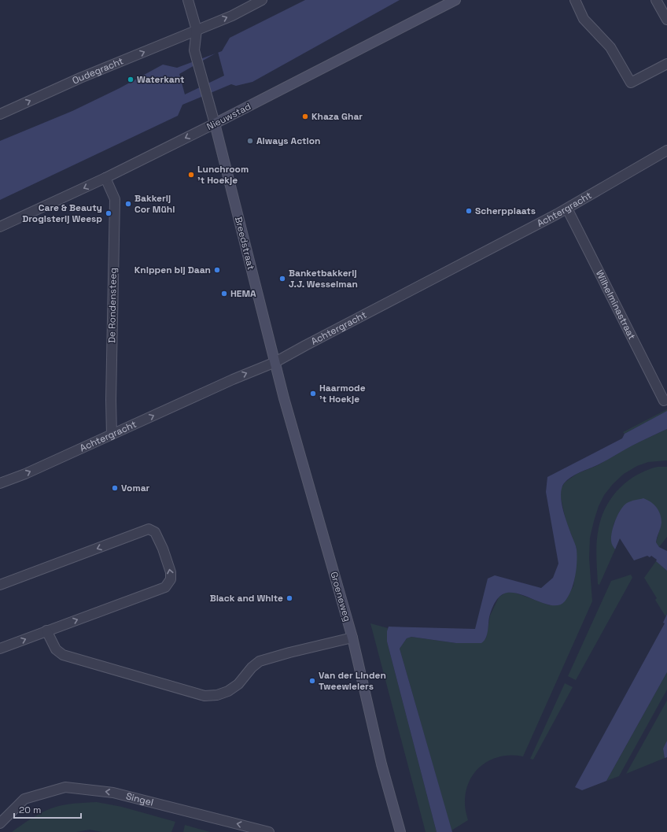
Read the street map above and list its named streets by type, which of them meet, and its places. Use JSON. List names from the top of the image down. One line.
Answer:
{"streets":{"street":["Oudegracht","Nieuwstad","Achtergracht","Breedstraat","Wilhelminastraat","De Rondensteeg","Groeneweg","Singel"]},"crossings":[["Nieuwstad","Breedstraat"],["Nieuwstad","De Rondensteeg"],["Achtergracht","Breedstraat"],["Achtergracht","Wilhelminastraat"],["Achtergracht","De Rondensteeg"],["Achtergracht","Groeneweg"],["Breedstraat","Groeneweg"]],"one_way":["Oudegracht","Nieuwstad","Achtergracht","Singel"],"places":["Waterkant","Khaza Ghar","Always Action","Lunchroom 't Hoekje","Bakkerij Cor Mühl","Scherpplaats","Care & Beauty Drogisterij Weesp","Knippen bij Daan","Banketbakkerij J.J. Wesselman","HEMA","Haarmode 't Hoekje","Vomar","Black and White","Van der Linden Tweewielers"],"scale_bar":"20 m"}
